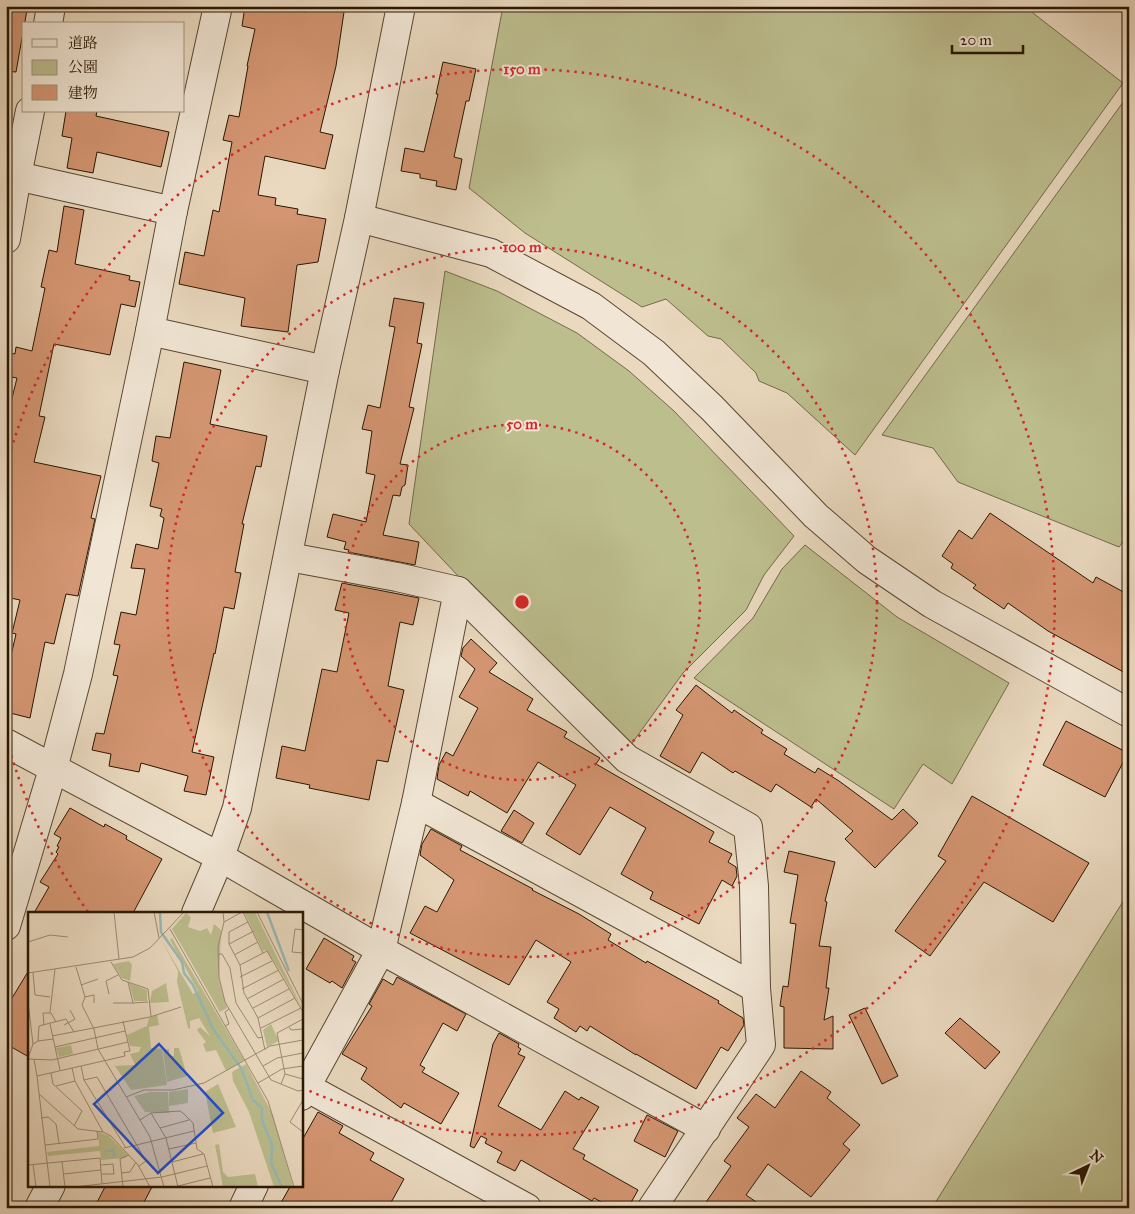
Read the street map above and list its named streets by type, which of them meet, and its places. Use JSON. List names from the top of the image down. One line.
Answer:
{"legend":["道路","公園","建物"],"scale_bar":"20 m","north":"top right","rings":["150 m","100 m","50 m"]}
